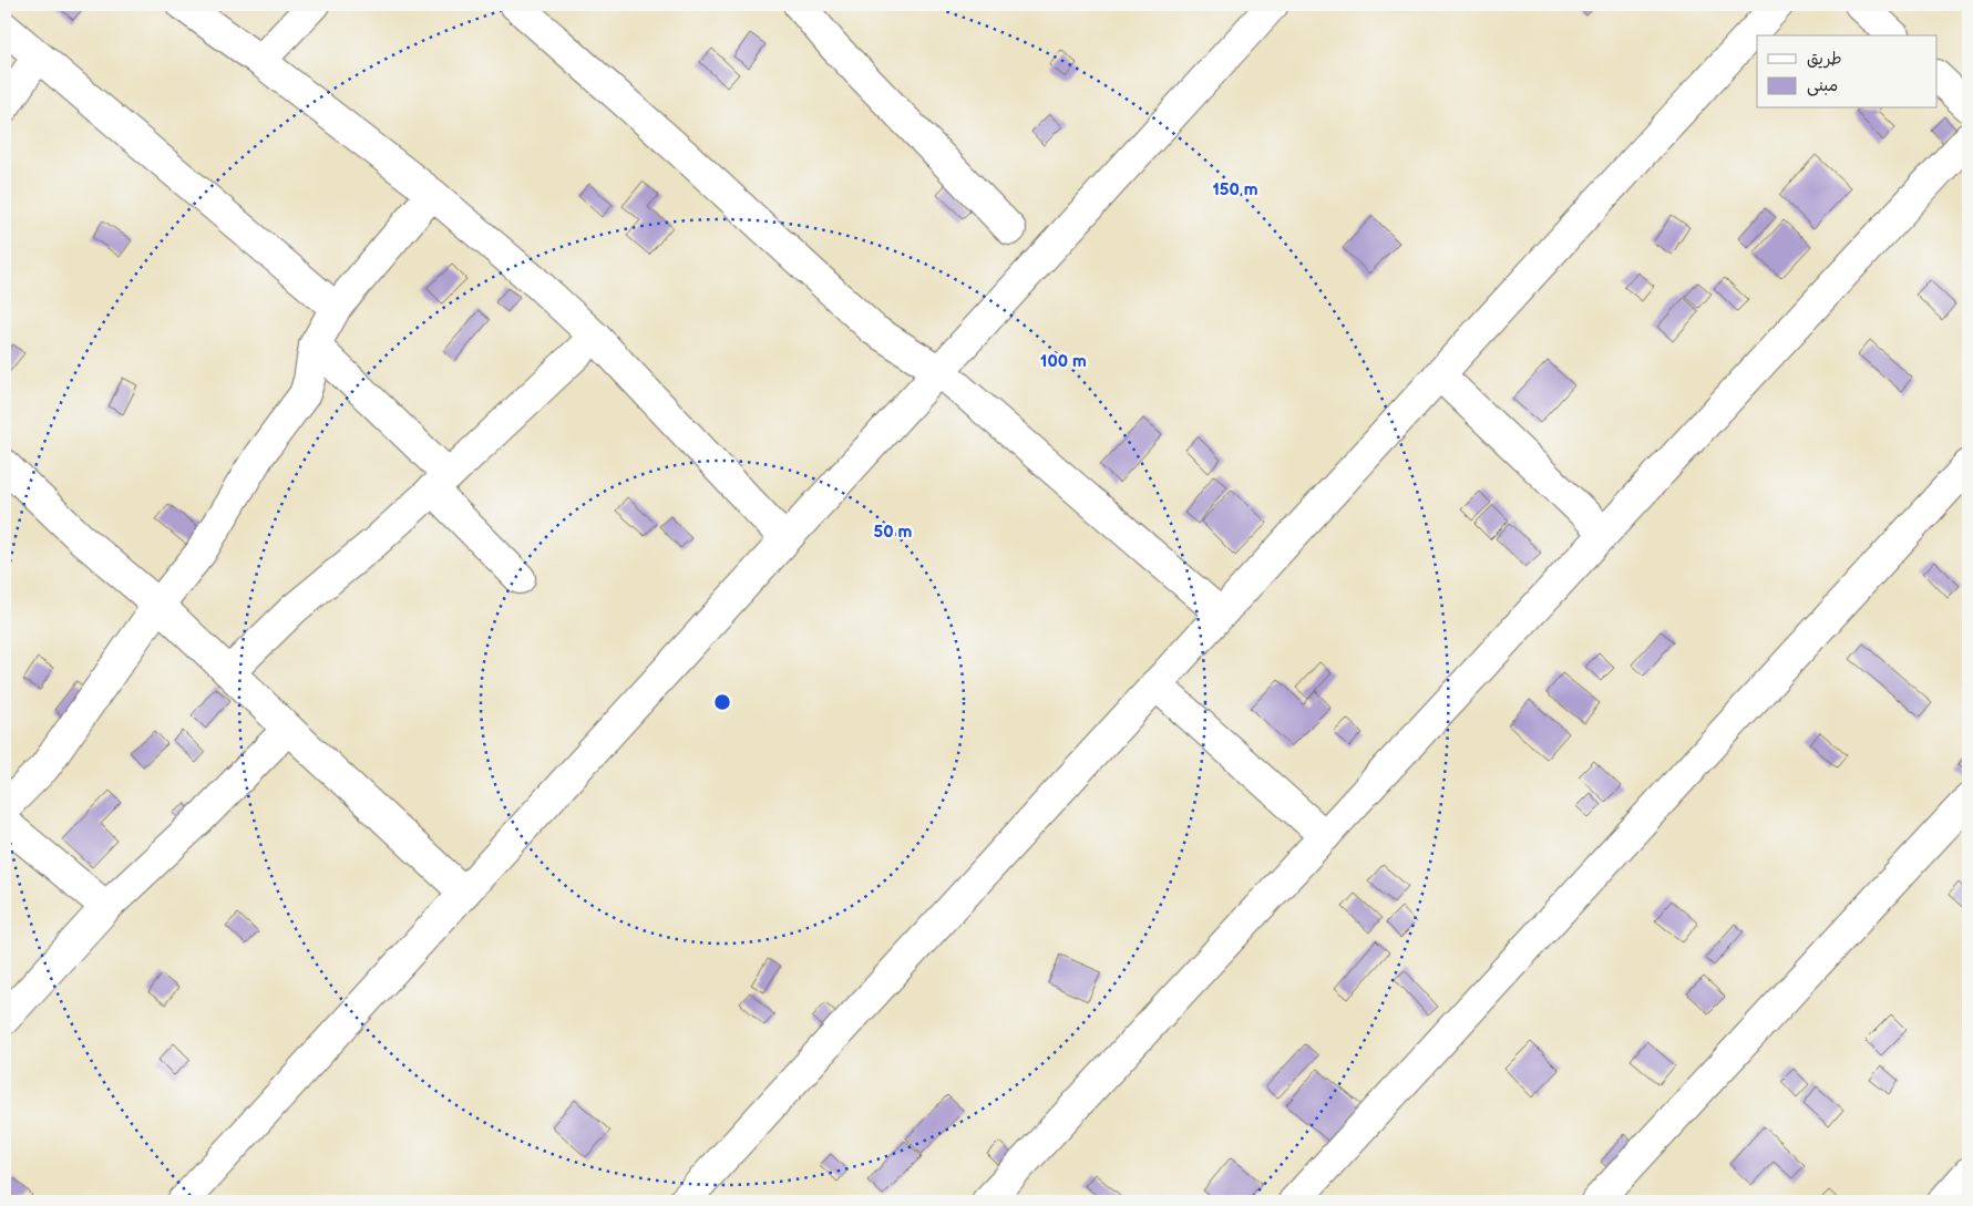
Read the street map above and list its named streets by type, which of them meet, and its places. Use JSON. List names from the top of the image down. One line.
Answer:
{"legend":["طريق","مبنى"],"rings":["150 m","100 m","50 m"]}
